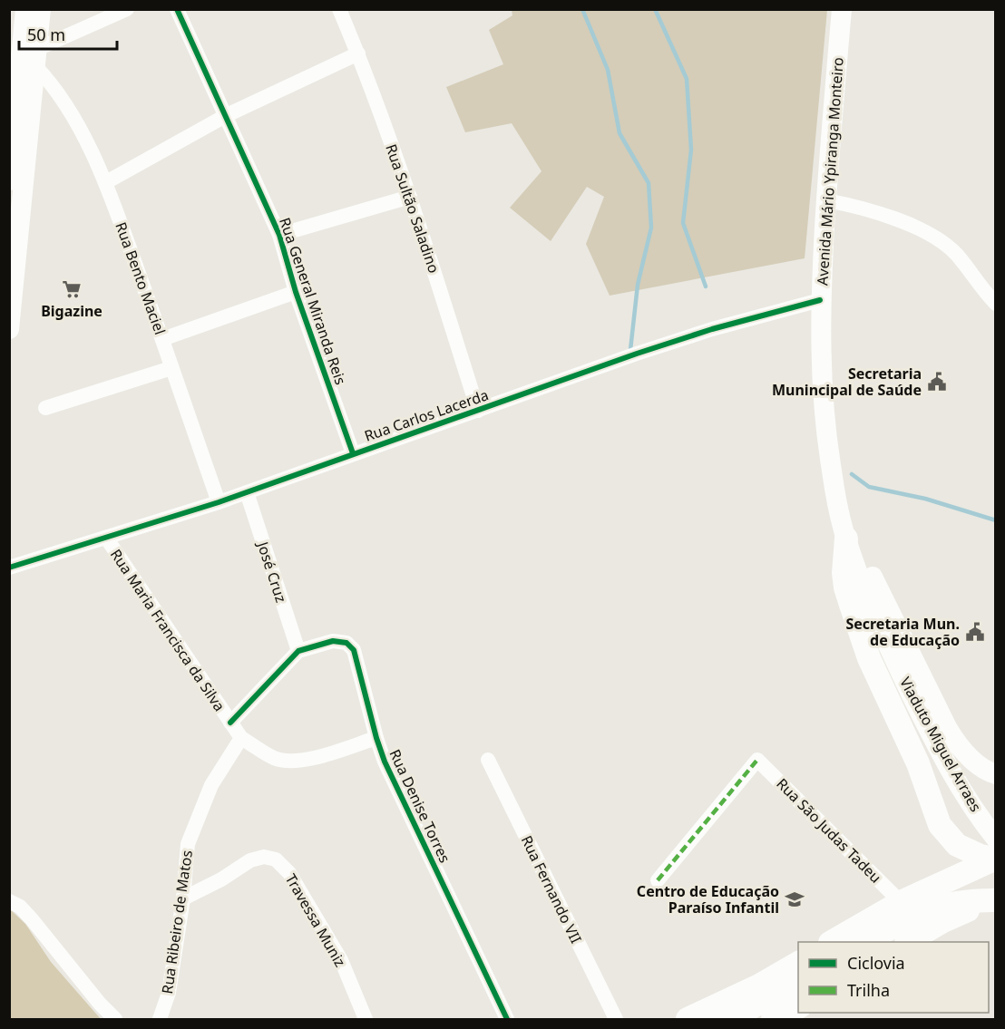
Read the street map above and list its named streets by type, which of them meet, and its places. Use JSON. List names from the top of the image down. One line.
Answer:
{"streets":{"main road":["Avenida Mário Ypiranga Monteiro","Viaduto Miguel Arraes"],"street":["Rua Sultão Saladino","Rua Bento Maciel","Rua General Miranda Reis","Rua Carlos Lacerda","José Cruz","Rua Maria Francisca da Silva","Rua Denise Torres","Rua São Judas Tadeu","Rua Fernando VII","Travessa Muniz","Rua Ribeiro de Matos"]},"crossings":[["Avenida Mário Ypiranga Monteiro","Rua Carlos Lacerda"],["Avenida Mário Ypiranga Monteiro","Viaduto Miguel Arraes"],["Rua Sultão Saladino","Rua Carlos Lacerda"],["Rua Bento Maciel","Rua Carlos Lacerda"],["Rua General Miranda Reis","Rua Carlos Lacerda"],["Rua Carlos Lacerda","José Cruz"],["Rua Carlos Lacerda","Rua Maria Francisca da Silva"],["José Cruz","Rua Denise Torres"],["Rua Maria Francisca da Silva","Rua Denise Torres"],["Rua Maria Francisca da Silva","Rua Ribeiro de Matos"],["Travessa Muniz","Rua Ribeiro de Matos"]],"places":{"supermarket":["Bigazine"],"public building":["Secretaria Munincipal de Saúde","Secretaria Mun. de Educação"],"school or university":["Centro de Educação Paraíso Infantil"]},"legend":["Ciclovia","Trilha"],"scale_bar":"50 m"}
